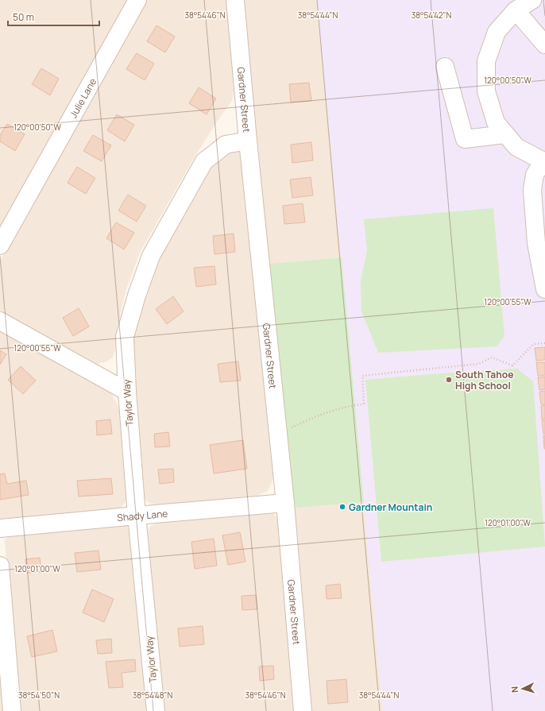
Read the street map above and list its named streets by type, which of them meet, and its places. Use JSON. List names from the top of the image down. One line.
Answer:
{"streets":{"street":["Julie Lane","Gardner Street","Taylor Way","Shady Lane"]},"crossings":[["Gardner Street","Taylor Way"],["Gardner Street","Shady Lane"],["Taylor Way","Shady Lane"]],"places":["South Tahoe High School","Gardner Mountain"],"scale_bar":"50 m","north":"left","coordinates":["38°54'46\"N","38°54'44\"N","38°54'42\"N","120°00'50\"W","120°00'55\"W","120°01'00\"W","38°54'50\"N","38°54'48\"N"]}
